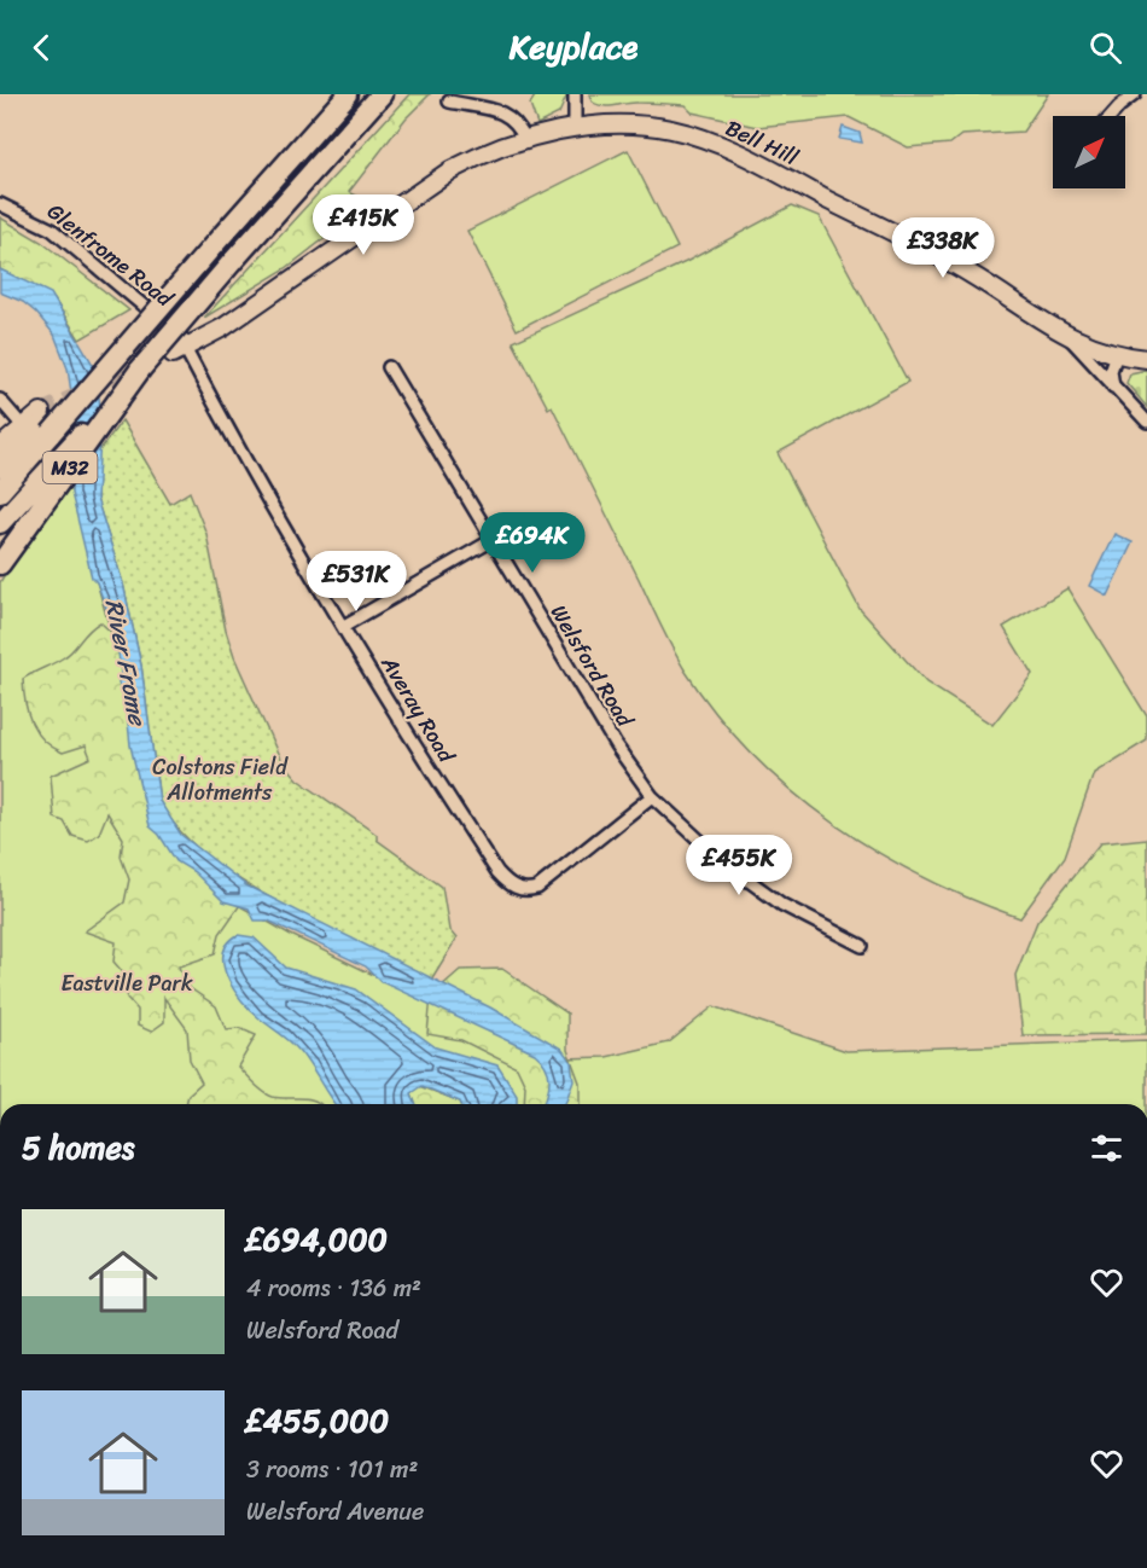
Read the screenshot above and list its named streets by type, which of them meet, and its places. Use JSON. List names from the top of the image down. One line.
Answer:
{"streets":{"highway":["M32"],"main road":["Bell Hill"],"street":["Glenfrome Road","Welsford Road","Averay Road"]},"crossings":[["Bell Hill","Glenfrome Road"],["Bell Hill","Averay Road"],["Glenfrome Road","Averay Road"],["Welsford Road","Averay Road"]],"water":["River Frome"],"parks":["Colstons Field Allotments","Eastville Park"],"north":"top right","page":{"header":"Keyplace","price":["£415K","£338K","£694K","£531K","£455K"],"heading":"5 homes","list":[{"name":"£694,000","note":"4 rooms · 136 m² · Welsford Road"},{"name":"£455,000","note":"3 rooms · 101 m² · Welsford Avenue"}]}}
